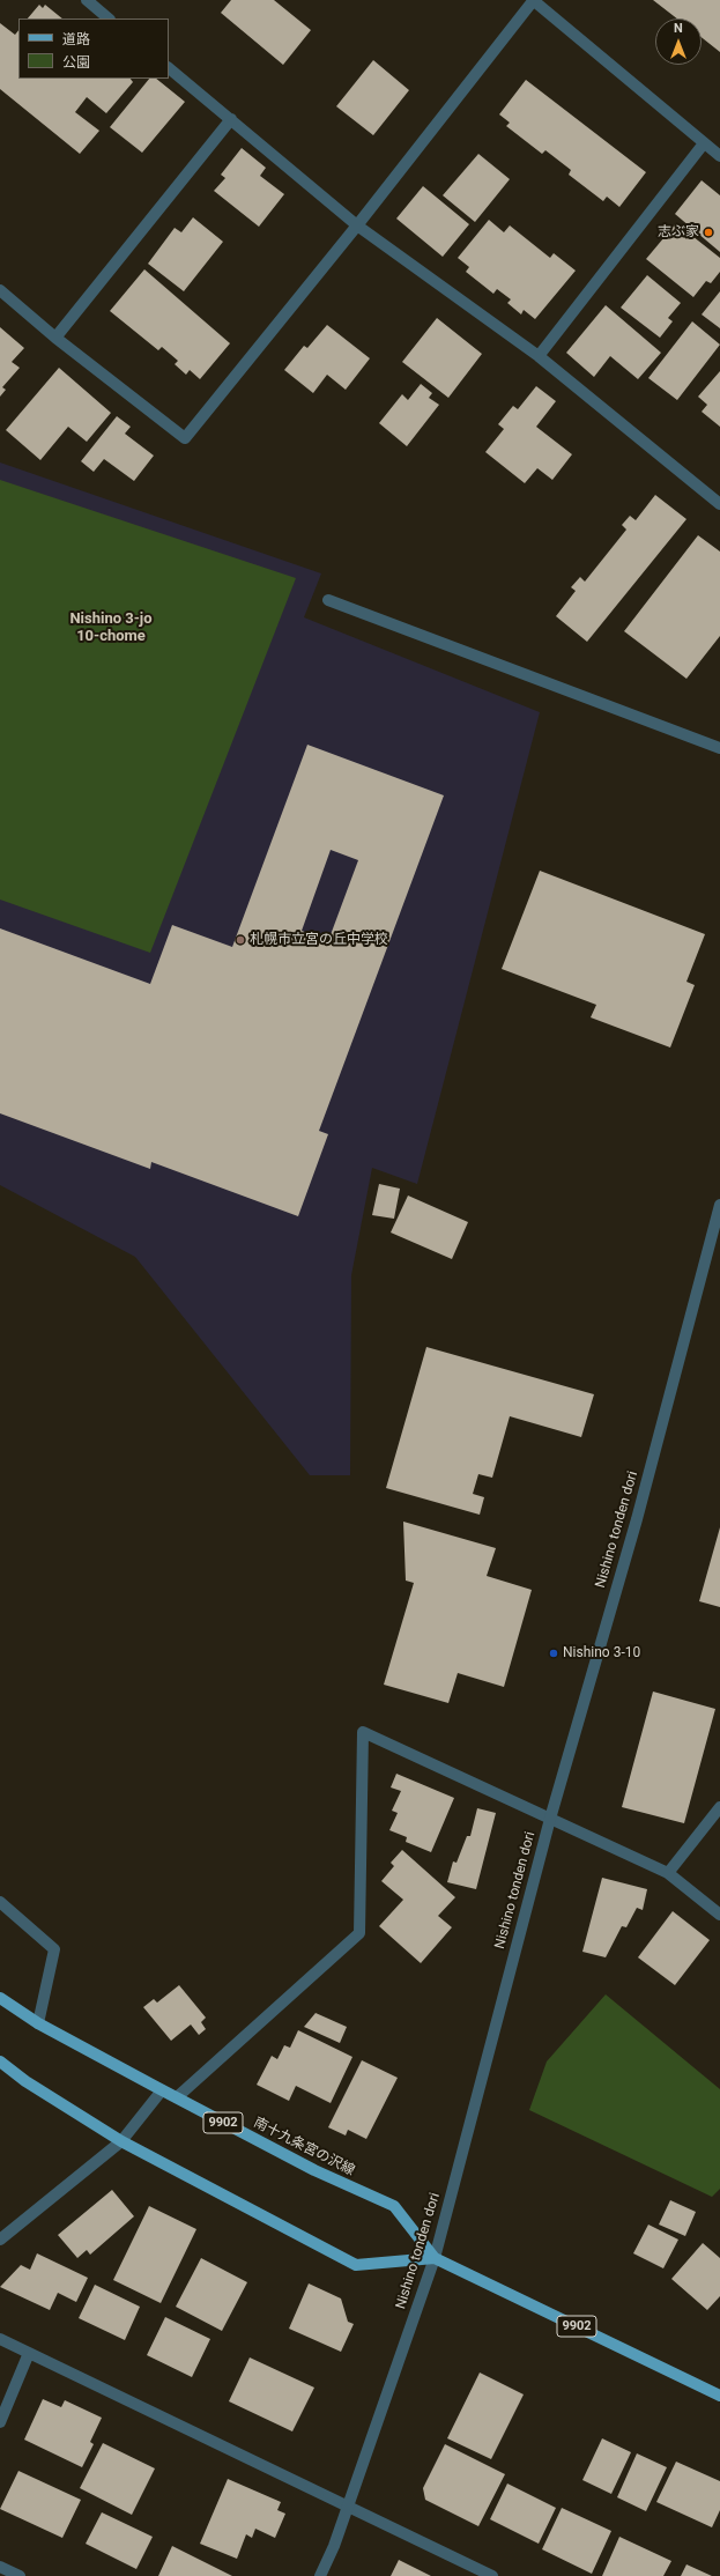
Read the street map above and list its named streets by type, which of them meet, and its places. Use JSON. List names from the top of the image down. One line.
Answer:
{"streets":{"main road":["9902","南十九条宮の沢線"],"street":["Nishino tonden dori"]},"crossings":[["Nishino tonden dori","南十九条宮の沢線"]],"districts":["Nishino 3-jo 10-chome"],"places":["志ぶ家","札幌市立宮の丘中学校","Nishino 3-10"],"legend":["道路","公園"],"north":"top"}
